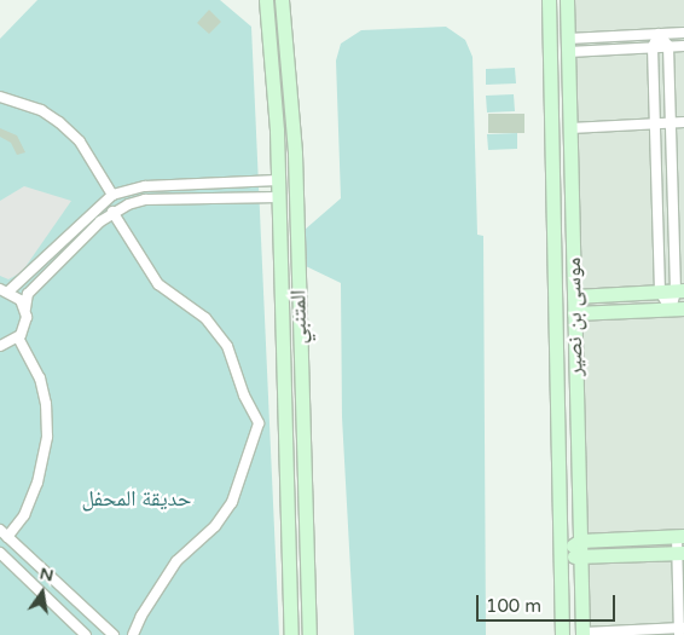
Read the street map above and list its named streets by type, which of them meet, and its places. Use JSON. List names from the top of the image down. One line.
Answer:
{"streets":{"street":["المتنبي","موسى بن نصير"]},"parks":["حديقة المحفل"],"scale_bar":"100 m","north":"top"}
